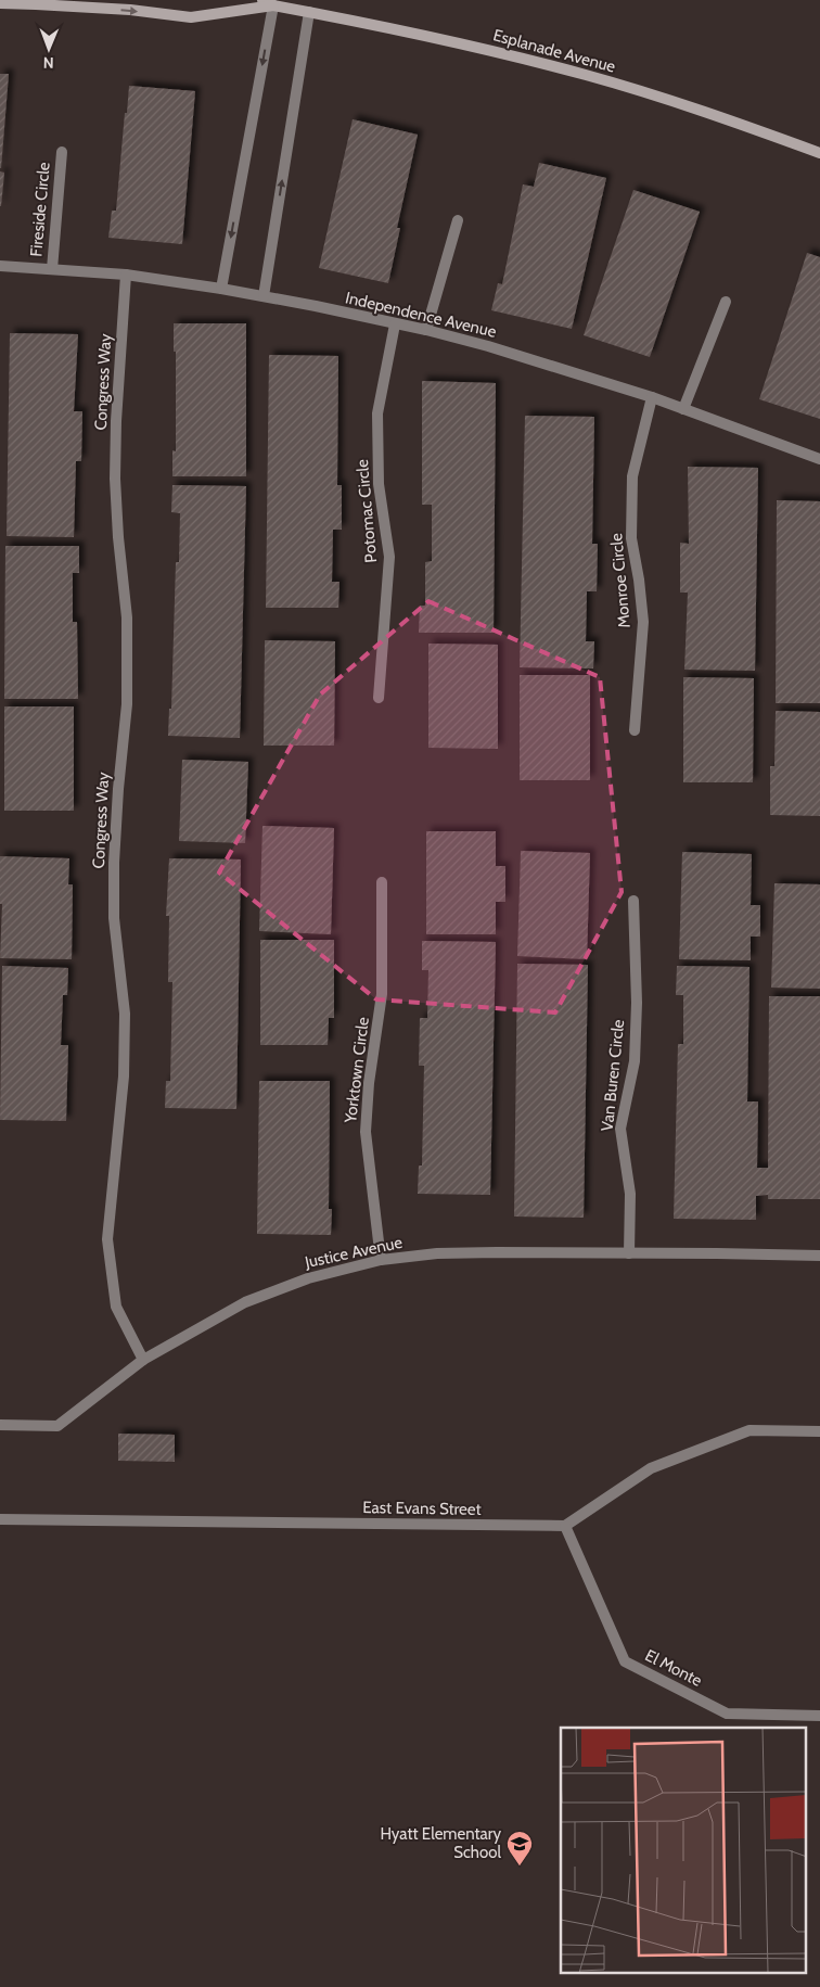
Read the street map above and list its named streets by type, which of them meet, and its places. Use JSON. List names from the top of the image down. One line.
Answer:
{"streets":{"main road":["Esplanade Avenue"],"street":["Fireside Circle","Independence Avenue","Congress Way","Potomac Circle","Monroe Circle","Yorktown Circle","Van Buren Circle","Justice Avenue","East Evans Street","El Monte"]},"crossings":[["Fireside Circle","Independence Avenue"],["Independence Avenue","Congress Way"],["Independence Avenue","Potomac Circle"],["Independence Avenue","Monroe Circle"],["Congress Way","Justice Avenue"],["Yorktown Circle","Justice Avenue"],["Van Buren Circle","Justice Avenue"],["East Evans Street","El Monte"]],"places":{"school or university":["Hyatt Elementary School"]},"north":"bottom"}
